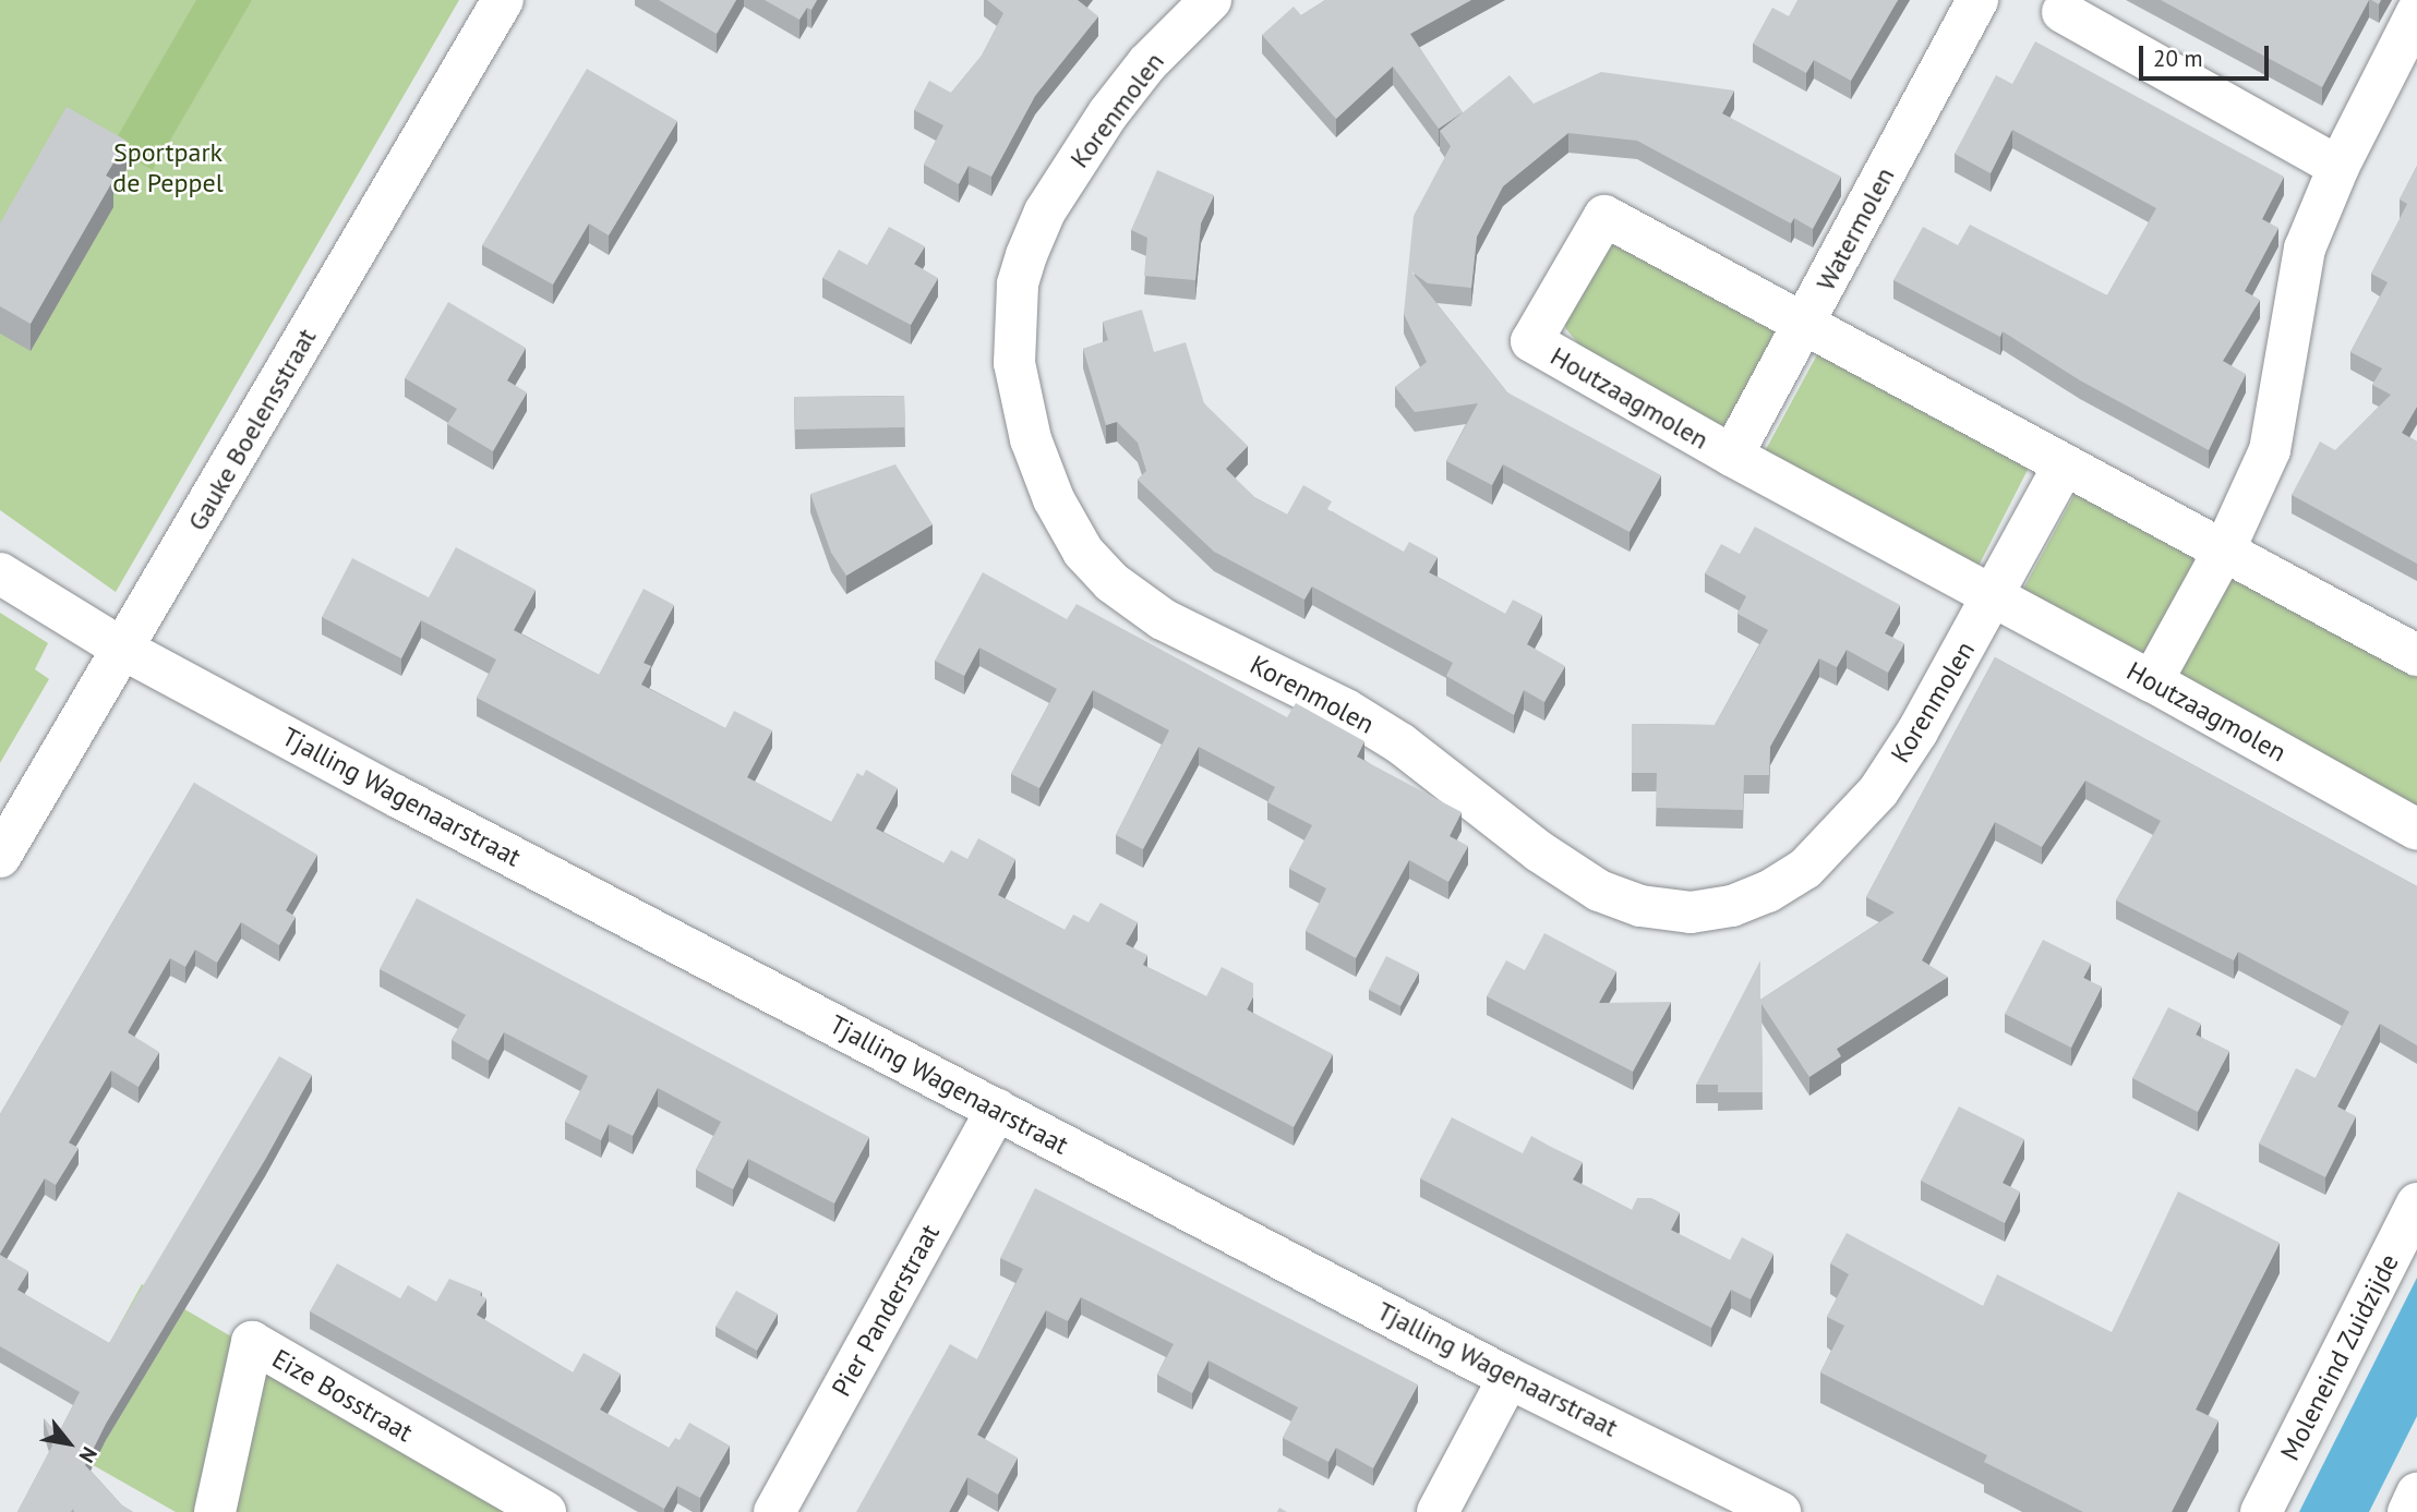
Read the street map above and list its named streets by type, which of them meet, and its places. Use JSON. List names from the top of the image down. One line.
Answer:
{"streets":{"street":["Korenmolen","Watermolen","Houtzaagmolen","Gauke Boelensstraat","Tjalling Wagenaarstraat","Pier Panderstraat","Moleneind Zuidzijde","Eize Bosstraat"]},"crossings":[["Korenmolen","Houtzaagmolen"],["Watermolen","Houtzaagmolen"],["Gauke Boelensstraat","Tjalling Wagenaarstraat"],["Tjalling Wagenaarstraat","Pier Panderstraat"]],"parks":["Sportpark de Peppel"],"scale_bar":"20 m","north":"bottom right"}
